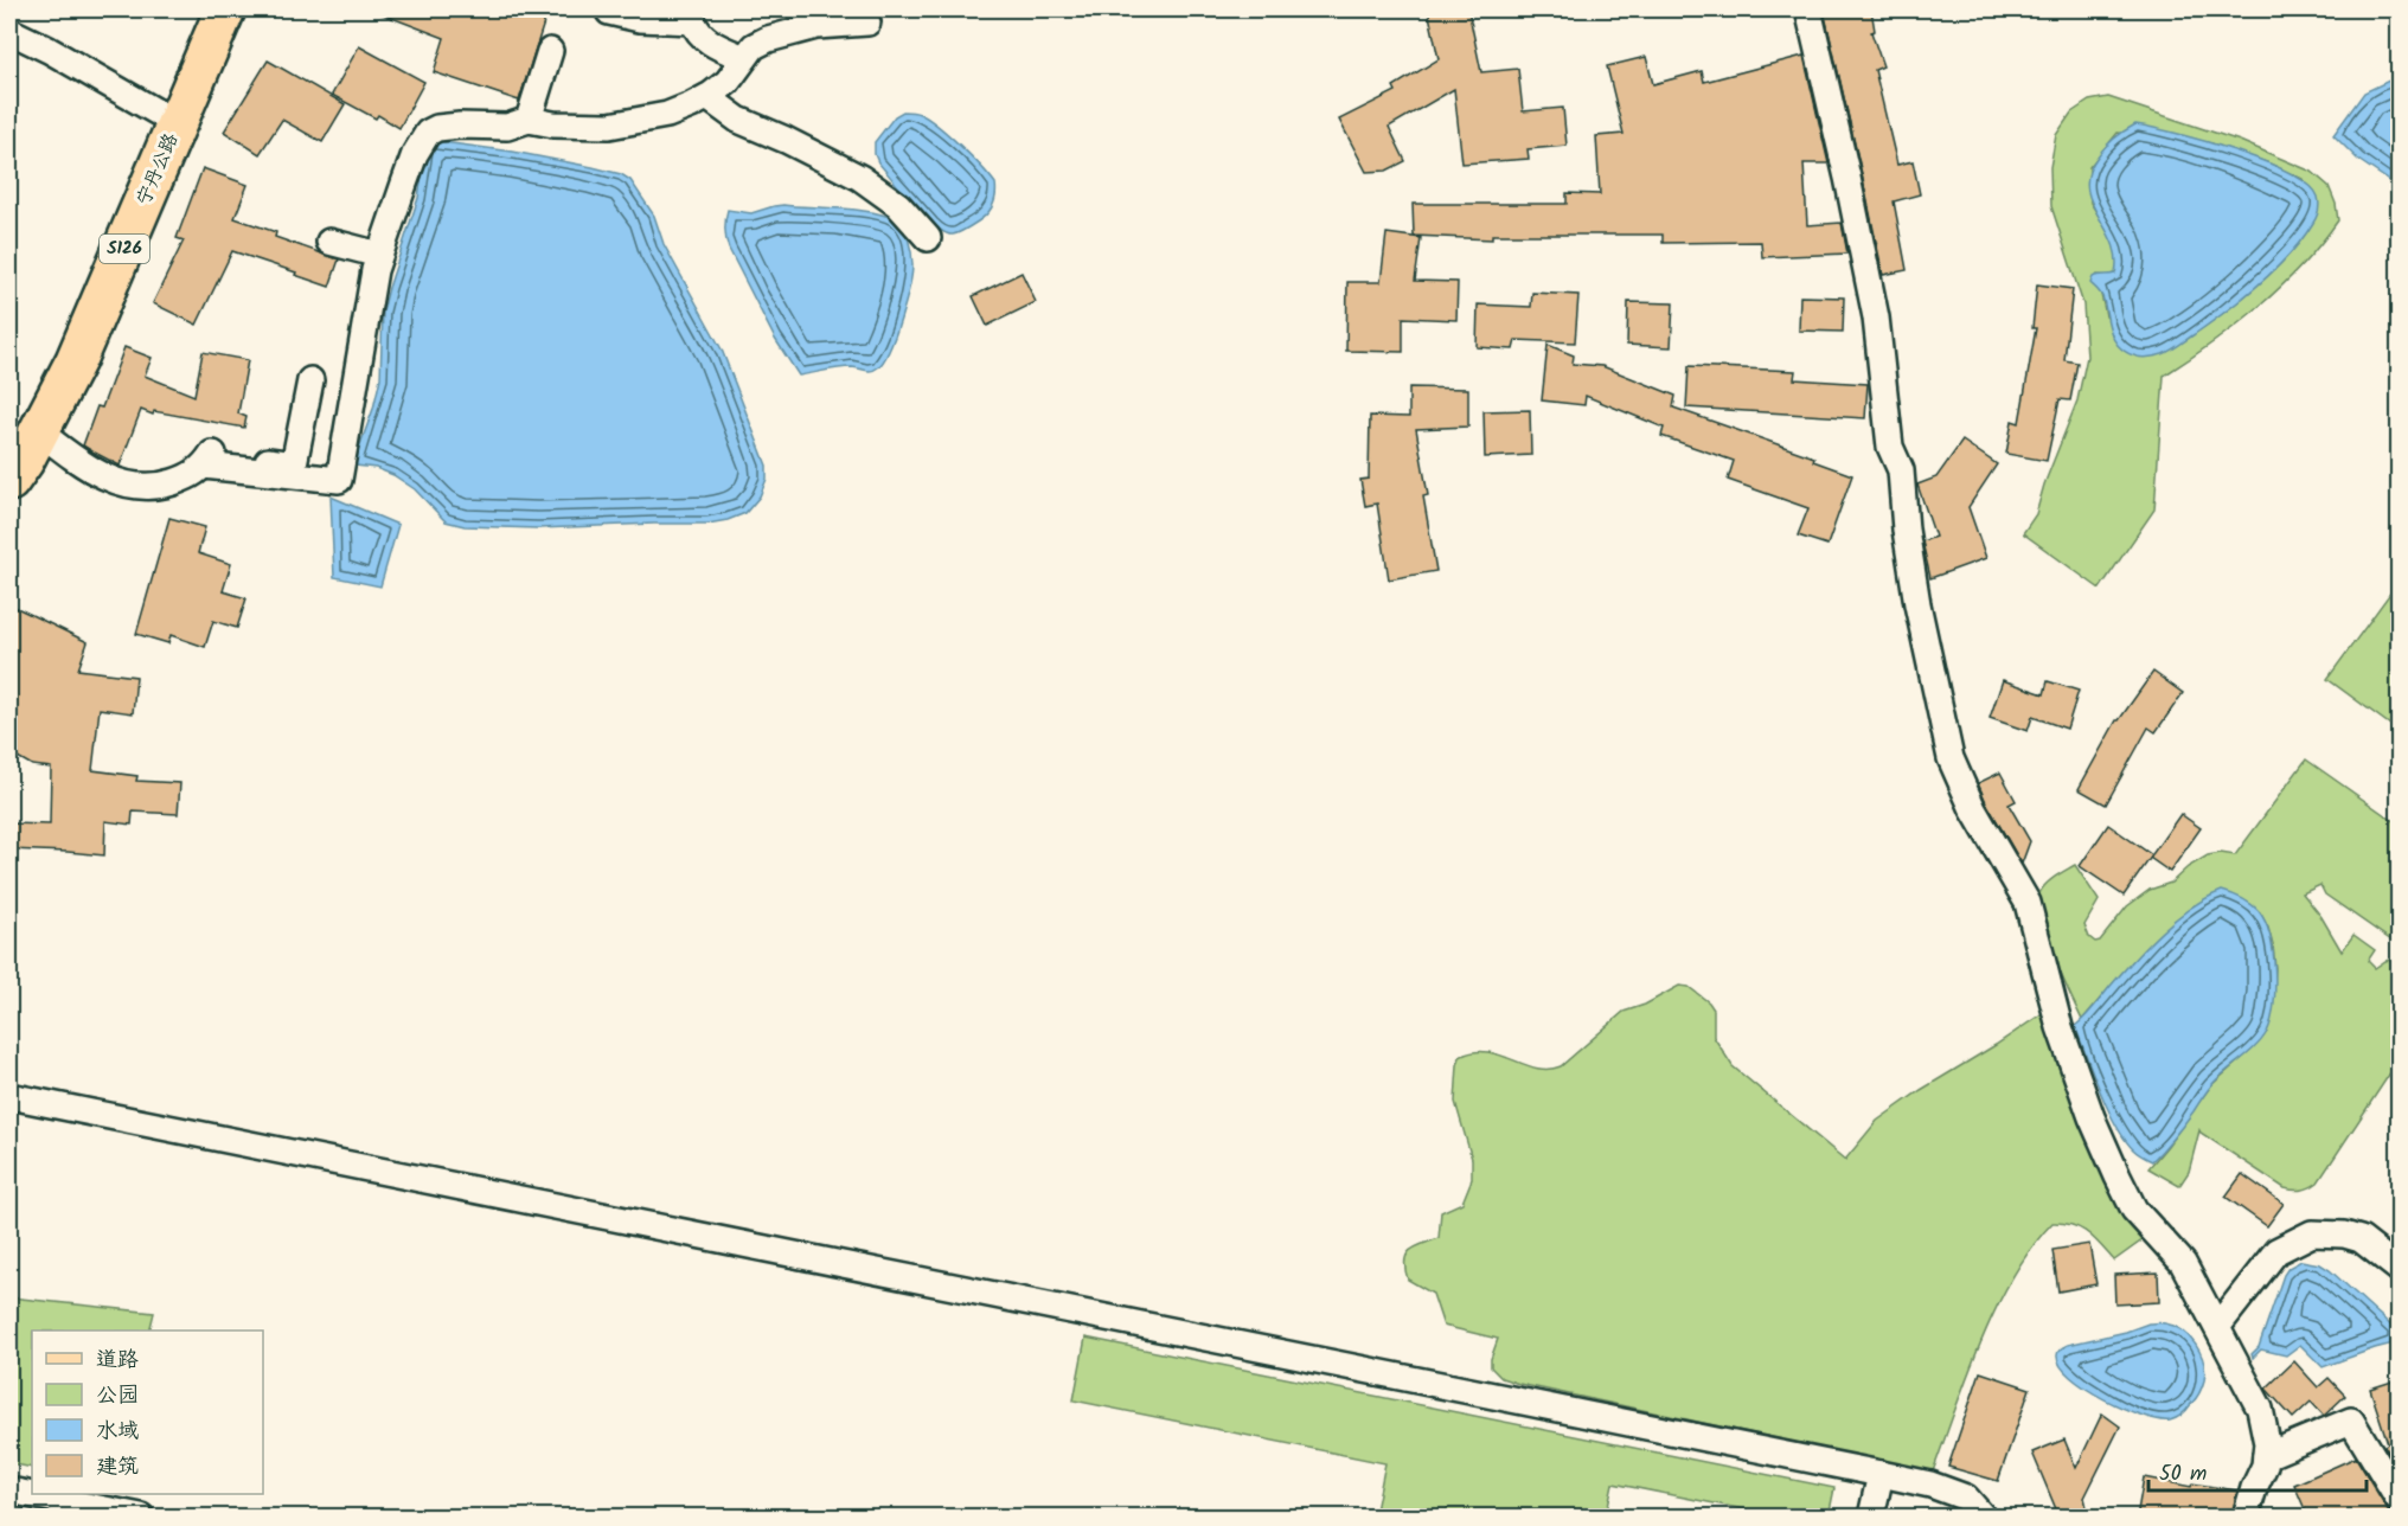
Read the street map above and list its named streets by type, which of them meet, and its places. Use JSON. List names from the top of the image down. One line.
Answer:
{"streets":{"main road":["宁丹公路","S126"]},"legend":["道路","公园","水域","建筑"],"scale_bar":"50 m"}
